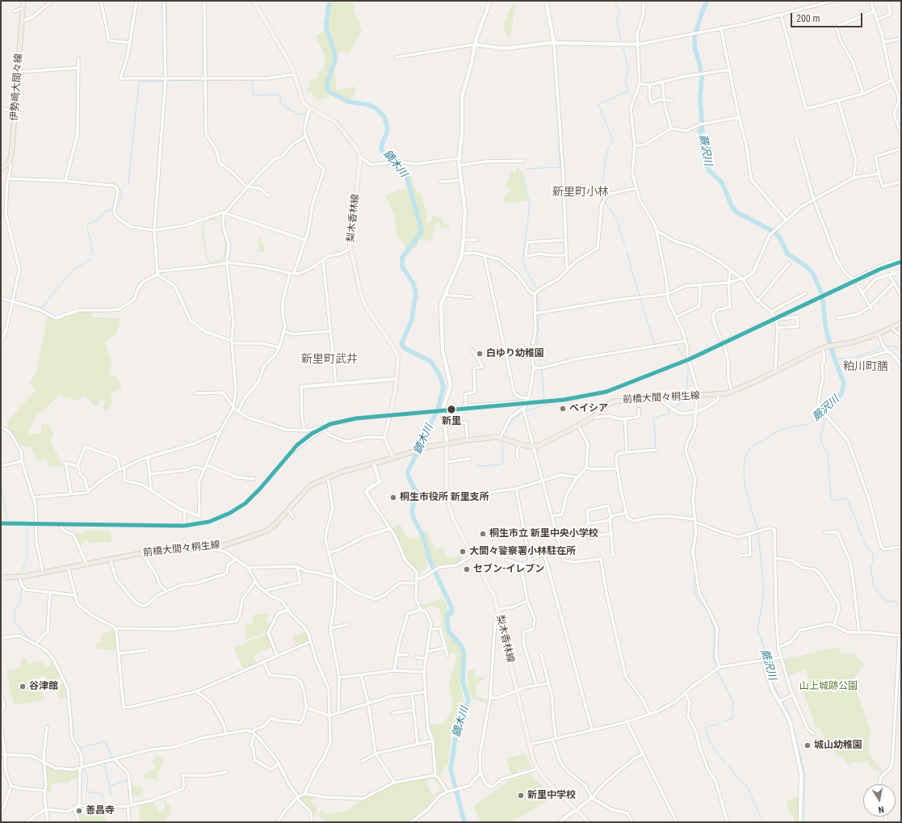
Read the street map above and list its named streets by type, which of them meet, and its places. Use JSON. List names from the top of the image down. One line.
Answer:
{"streets":{"main road":["伊勢崎大間々線","梨木香林線","前橋大間々桐生線"]},"crossings":[["梨木香林線","前橋大間々桐生線"]],"districts":["新里町小林","新里町武井","粕川町膳"],"water":["蕨沢川","鏑木川"],"parks":["山上城跡公園"],"places":["白ゆり幼稚園","ベイシア","新里","桐生市役所 新里支所","桐生市立 新里中央小学校","大間々警察署小林駐在所","セブン-イレブン","谷津館","城山幼稚園","新里中学校","善昌寺"],"scale_bar":"200 m","north":"bottom"}
